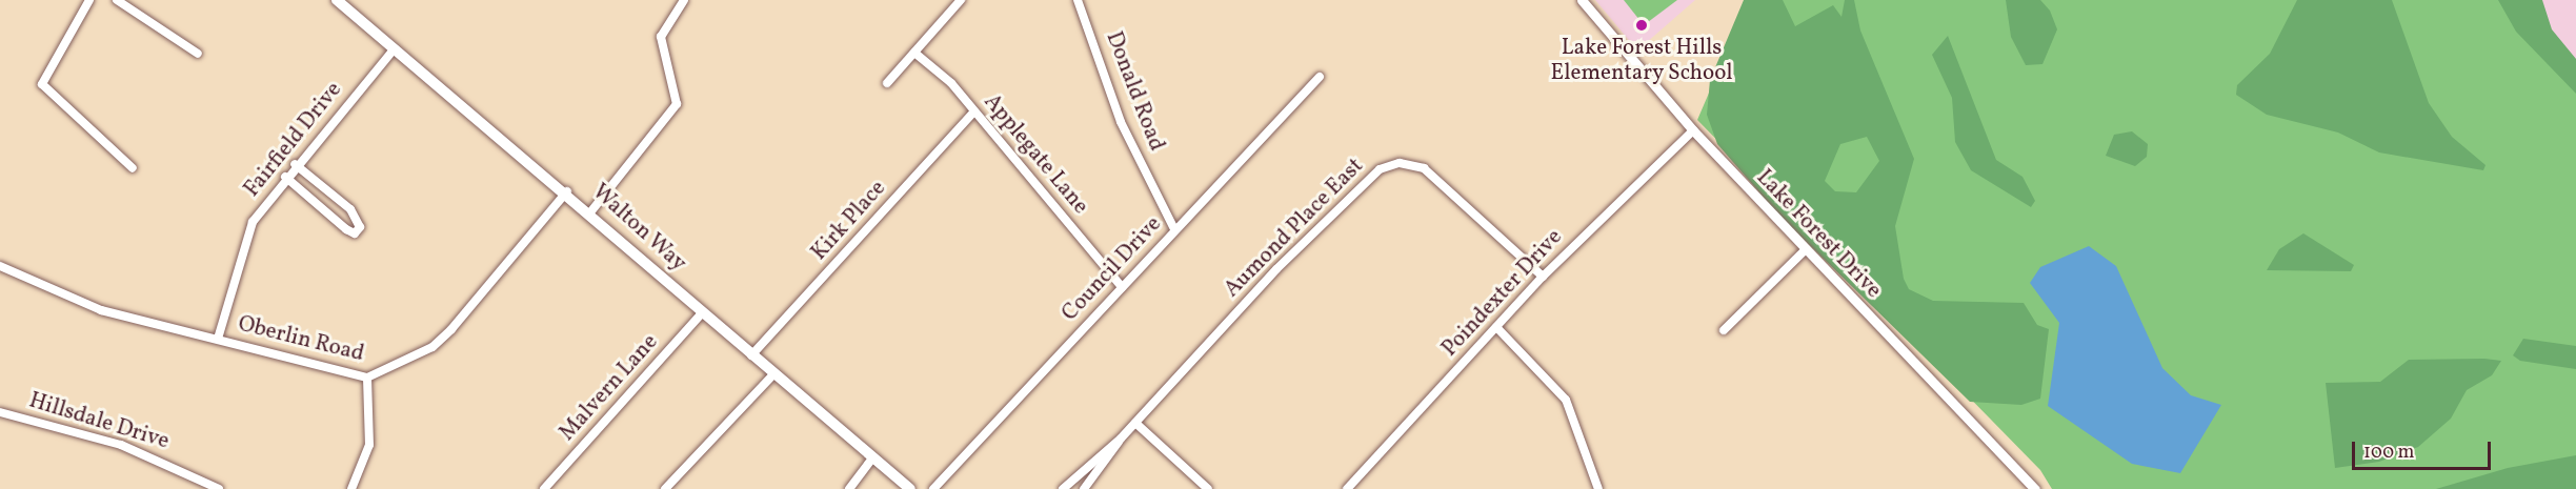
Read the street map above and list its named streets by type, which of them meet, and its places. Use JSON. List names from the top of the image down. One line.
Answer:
{"streets":{"main road":["Walton Way"],"street":["Donald Road","Fairfield Drive","Applegate Lane","Kirk Place","Aumond Place East","Lake Forest Drive","Council Drive","Poindexter Drive","Oberlin Road","Malvern Lane","Hillsdale Drive"]},"crossings":[["Donald Road","Council Drive"],["Fairfield Drive","Walton Way"],["Fairfield Drive","Oberlin Road"],["Applegate Lane","Kirk Place"],["Applegate Lane","Council Drive"],["Kirk Place","Walton Way"],["Walton Way","Oberlin Road"],["Walton Way","Malvern Lane"],["Aumond Place East","Poindexter Drive"],["Lake Forest Drive","Poindexter Drive"]],"places":["Lake Forest Hills Elementary School"],"scale_bar":"100 m"}
